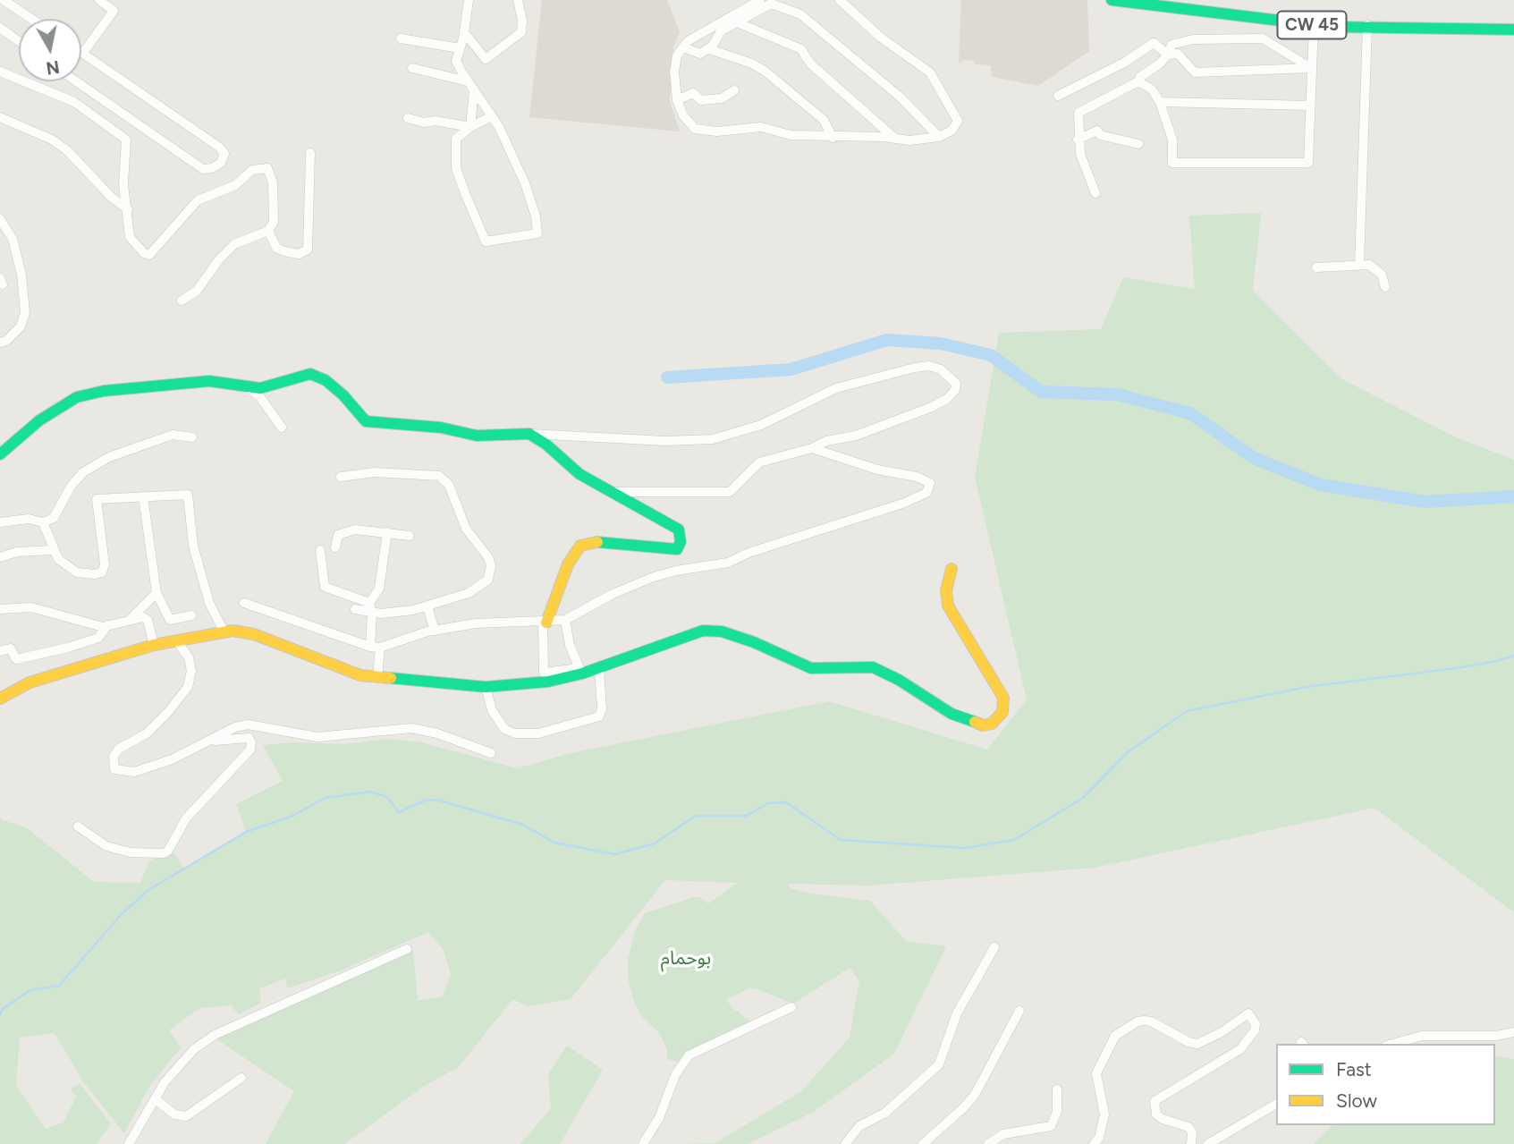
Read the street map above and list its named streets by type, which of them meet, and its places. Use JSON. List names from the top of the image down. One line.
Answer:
{"streets":{"street":["CW 45"]},"parks":["بوحمام"],"legend":["Fast","Slow"],"north":"bottom"}
